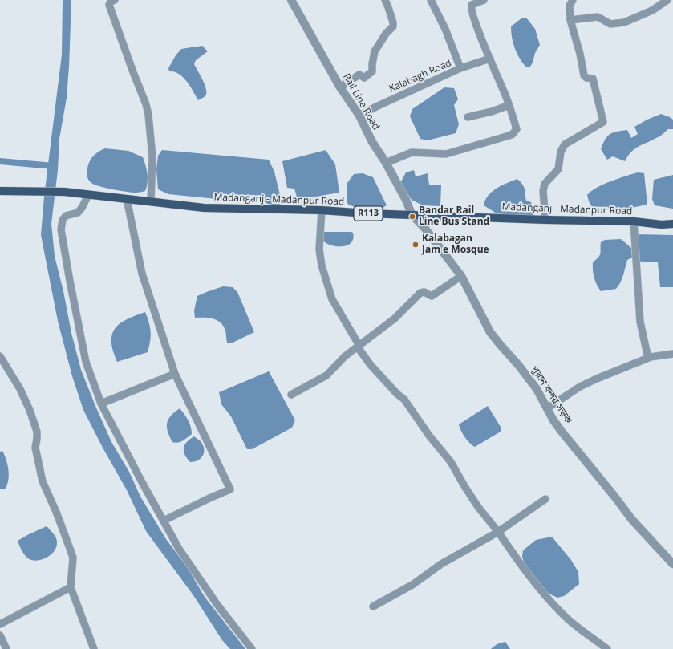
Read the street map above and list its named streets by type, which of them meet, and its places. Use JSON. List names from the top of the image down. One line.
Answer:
{"streets":{"main road":["Madanganj - Madanpur Road","R113"],"street":["Kalabagh Road","Rail Line Road","পুরান বন্দর সড়ক"]},"crossings":[["Kalabagh Road","Rail Line Road"],["Rail Line Road","Madanganj - Madanpur Road"],["Rail Line Road","পুরান বন্দর সড়ক"],["Madanganj - Madanpur Road","পুরান বন্দর সড়ক"]],"places":["Bandar Rail Line Bus Stand","Kalabagan Jam e Mosque"]}
